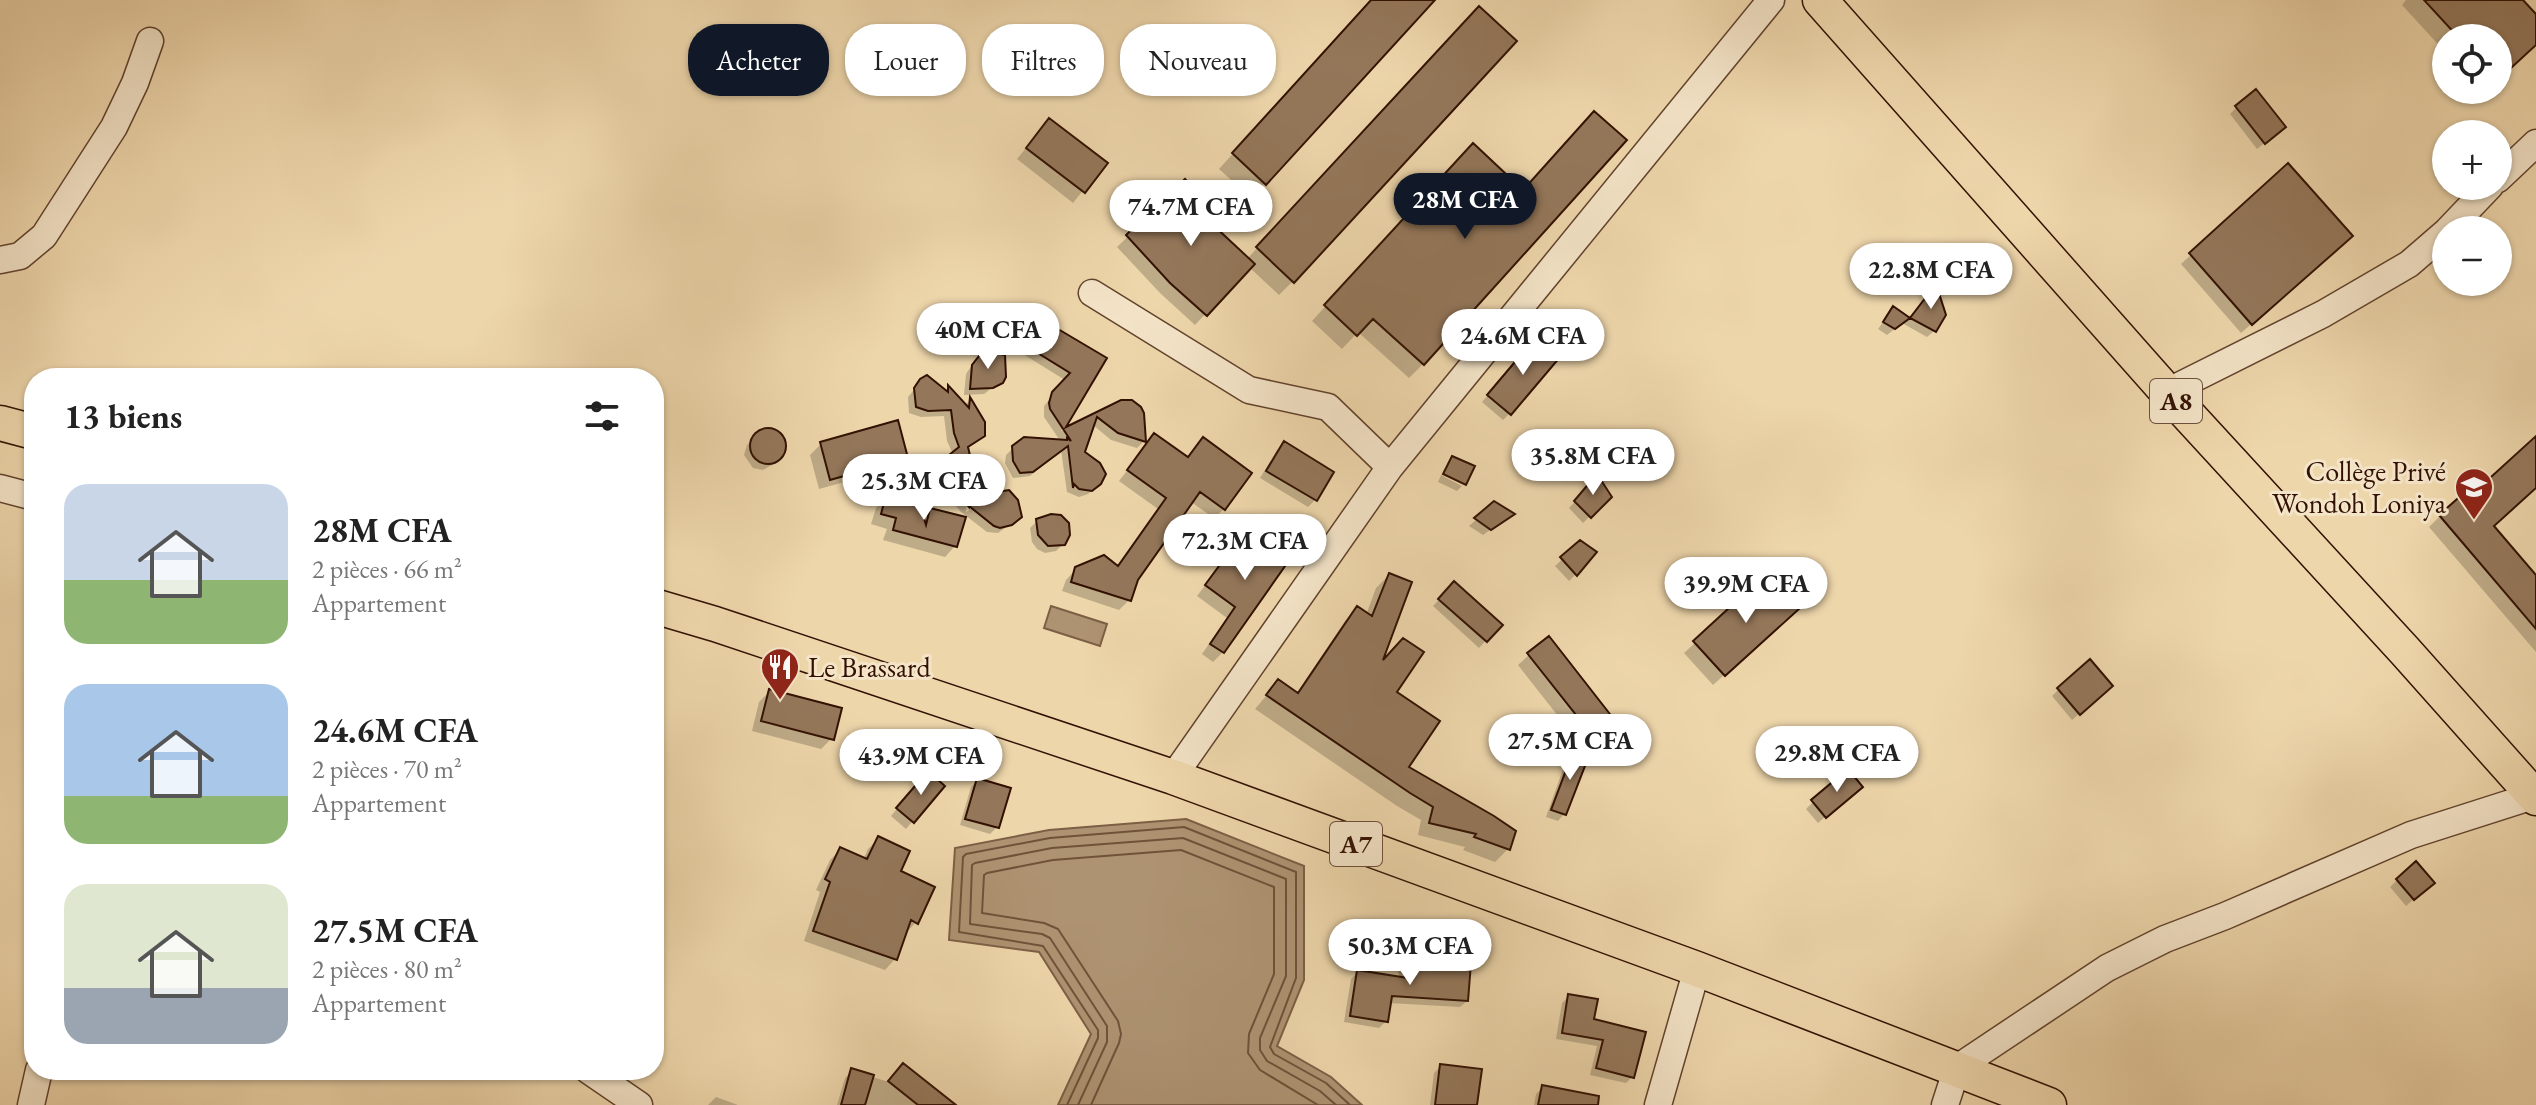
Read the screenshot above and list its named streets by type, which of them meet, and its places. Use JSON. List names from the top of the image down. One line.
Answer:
{"streets":{"main road":["A8","A7"]},"places":{"school or university":["Collège Privé Wondoh Loniya"],"restaurant":["Le Brassard"]},"page":{"map_buttons":["+","−"],"chip":["Acheter","Louer","Filtres","Nouveau"],"price":["28M CFA","74.7M CFA","22.8M CFA","40M CFA","24.6M CFA","35.8M CFA","25.3M CFA","72.3M CFA","39.9M CFA","27.5M CFA","29.8M CFA","43.9M CFA","50.3M CFA"],"heading":"13 biens","list":[{"name":"28M CFA","note":"2 pièces · 66 m² · Appartement"},{"name":"24.6M CFA","note":"2 pièces · 70 m² · Appartement"},{"name":"27.5M CFA","note":"2 pièces · 80 m² · Appartement"}]}}
